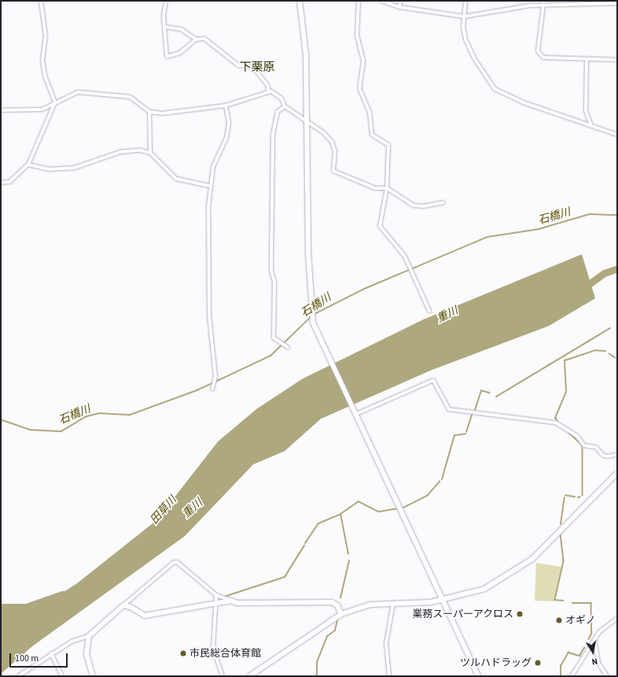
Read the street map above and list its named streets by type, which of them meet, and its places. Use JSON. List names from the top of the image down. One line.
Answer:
{"districts":["下栗原"],"water":["石橋川","重川","田草川"],"places":["業務スーパーアクロス","オギノ","市民総合体育館","ツルハドラッグ"],"scale_bar":"100 m","north":"bottom"}
